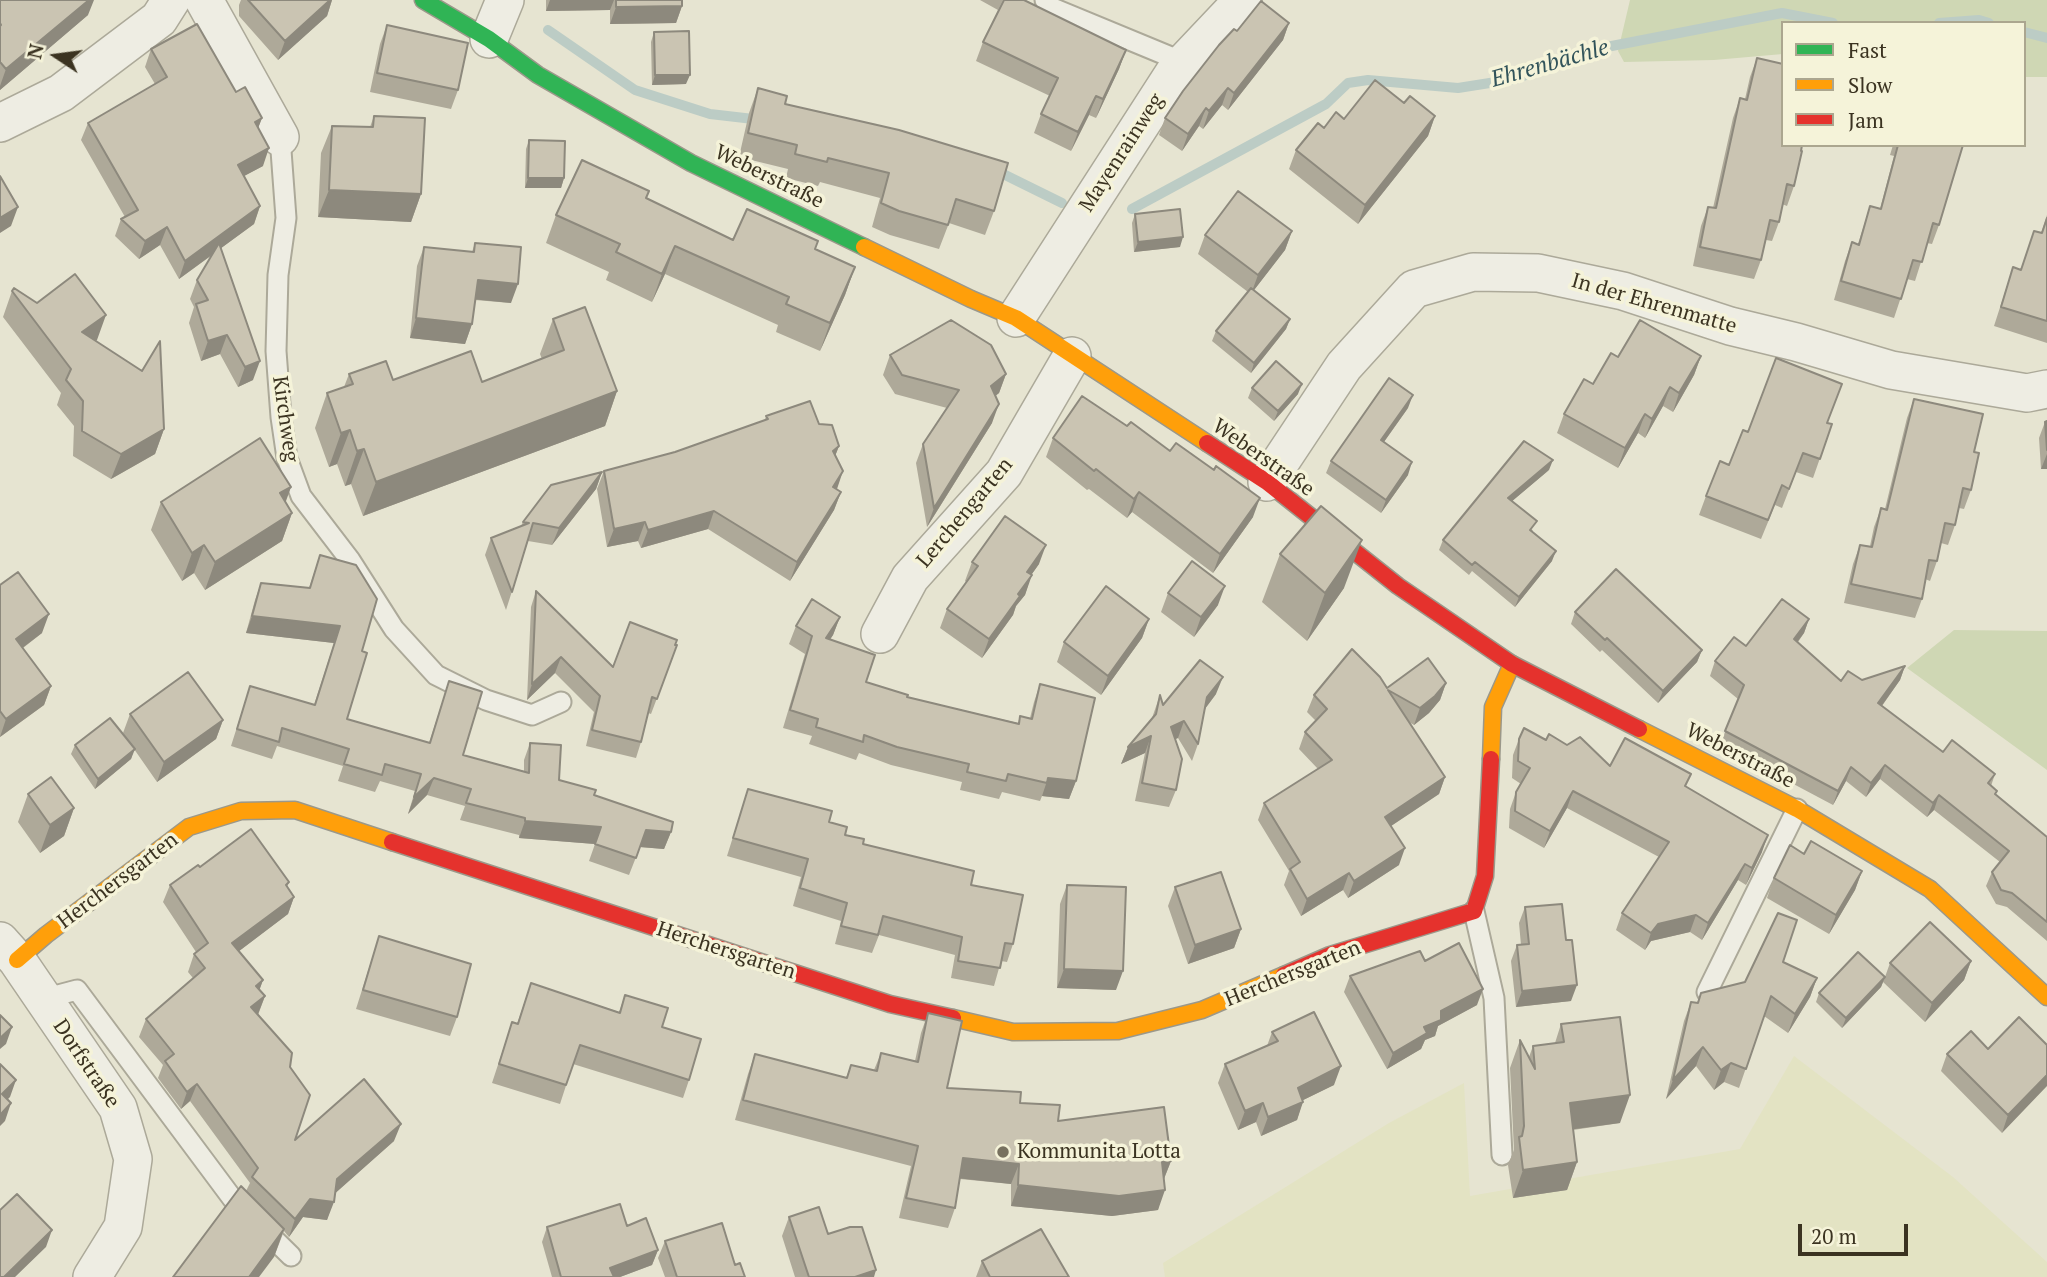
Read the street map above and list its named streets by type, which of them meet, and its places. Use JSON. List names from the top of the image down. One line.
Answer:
{"streets":{"street":["Mayenrainweg","Weberstraße","In der Ehrenmatte","Kirchweg","Lerchengarten","Herchersgarten","Dorfstraße"]},"crossings":[["Mayenrainweg","Weberstraße"],["Weberstraße","In der Ehrenmatte"],["Weberstraße","Lerchengarten"],["Herchersgarten","Dorfstraße"]],"water":["Ehrenbächle"],"places":["Kommunita Lotta"],"legend":["Fast","Slow","Jam"],"scale_bar":"20 m","north":"left"}
